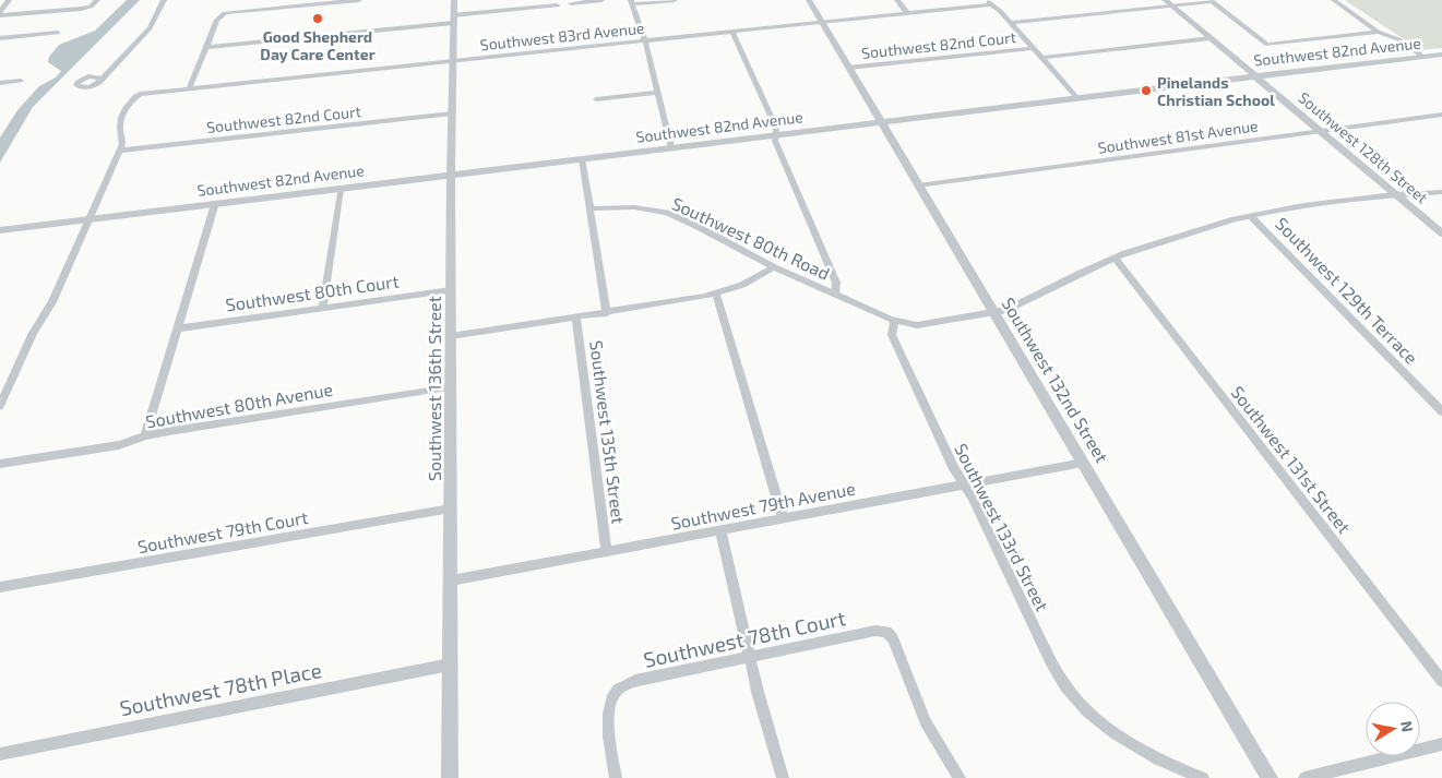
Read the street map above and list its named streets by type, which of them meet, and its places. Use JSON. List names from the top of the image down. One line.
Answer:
{"streets":{"street":["Southwest 83rd Avenue","Southwest 82nd Court","Southwest 82nd Avenue","Southwest 81st Avenue","Southwest 128th Street","Southwest 80th Road","Southwest 129th Terrace","Southwest 80th Court","Southwest 132nd Street","Southwest 136th Street","Southwest 80th Avenue","Southwest 135th Street","Southwest 131st Street","Southwest 79th Avenue","Southwest 133rd Street","Southwest 79th Court","Southwest 78th Court","Southwest 78th Place"]},"crossings":[["Southwest 83rd Avenue","Southwest 132nd Street"],["Southwest 83rd Avenue","Southwest 136th Street"],["Southwest 82nd Court","Southwest 132nd Street"],["Southwest 82nd Court","Southwest 136th Street"],["Southwest 82nd Avenue","Southwest 128th Street"],["Southwest 82nd Avenue","Southwest 132nd Street"],["Southwest 82nd Avenue","Southwest 136th Street"],["Southwest 82nd Avenue","Southwest 135th Street"],["Southwest 81st Avenue","Southwest 128th Street"],["Southwest 81st Avenue","Southwest 132nd Street"],["Southwest 80th Road","Southwest 135th Street"],["Southwest 80th Road","Southwest 133rd Street"],["Southwest 80th Court","Southwest 136th Street"],["Southwest 132nd Street","Southwest 79th Avenue"],["Southwest 136th Street","Southwest 80th Avenue"],["Southwest 136th Street","Southwest 79th Avenue"],["Southwest 136th Street","Southwest 79th Court"],["Southwest 136th Street","Southwest 78th Place"],["Southwest 135th Street","Southwest 79th Avenue"],["Southwest 79th Avenue","Southwest 133rd Street"]],"places":["Good Shepherd Day Care Center","Pinelands Christian School"],"north":"right"}
